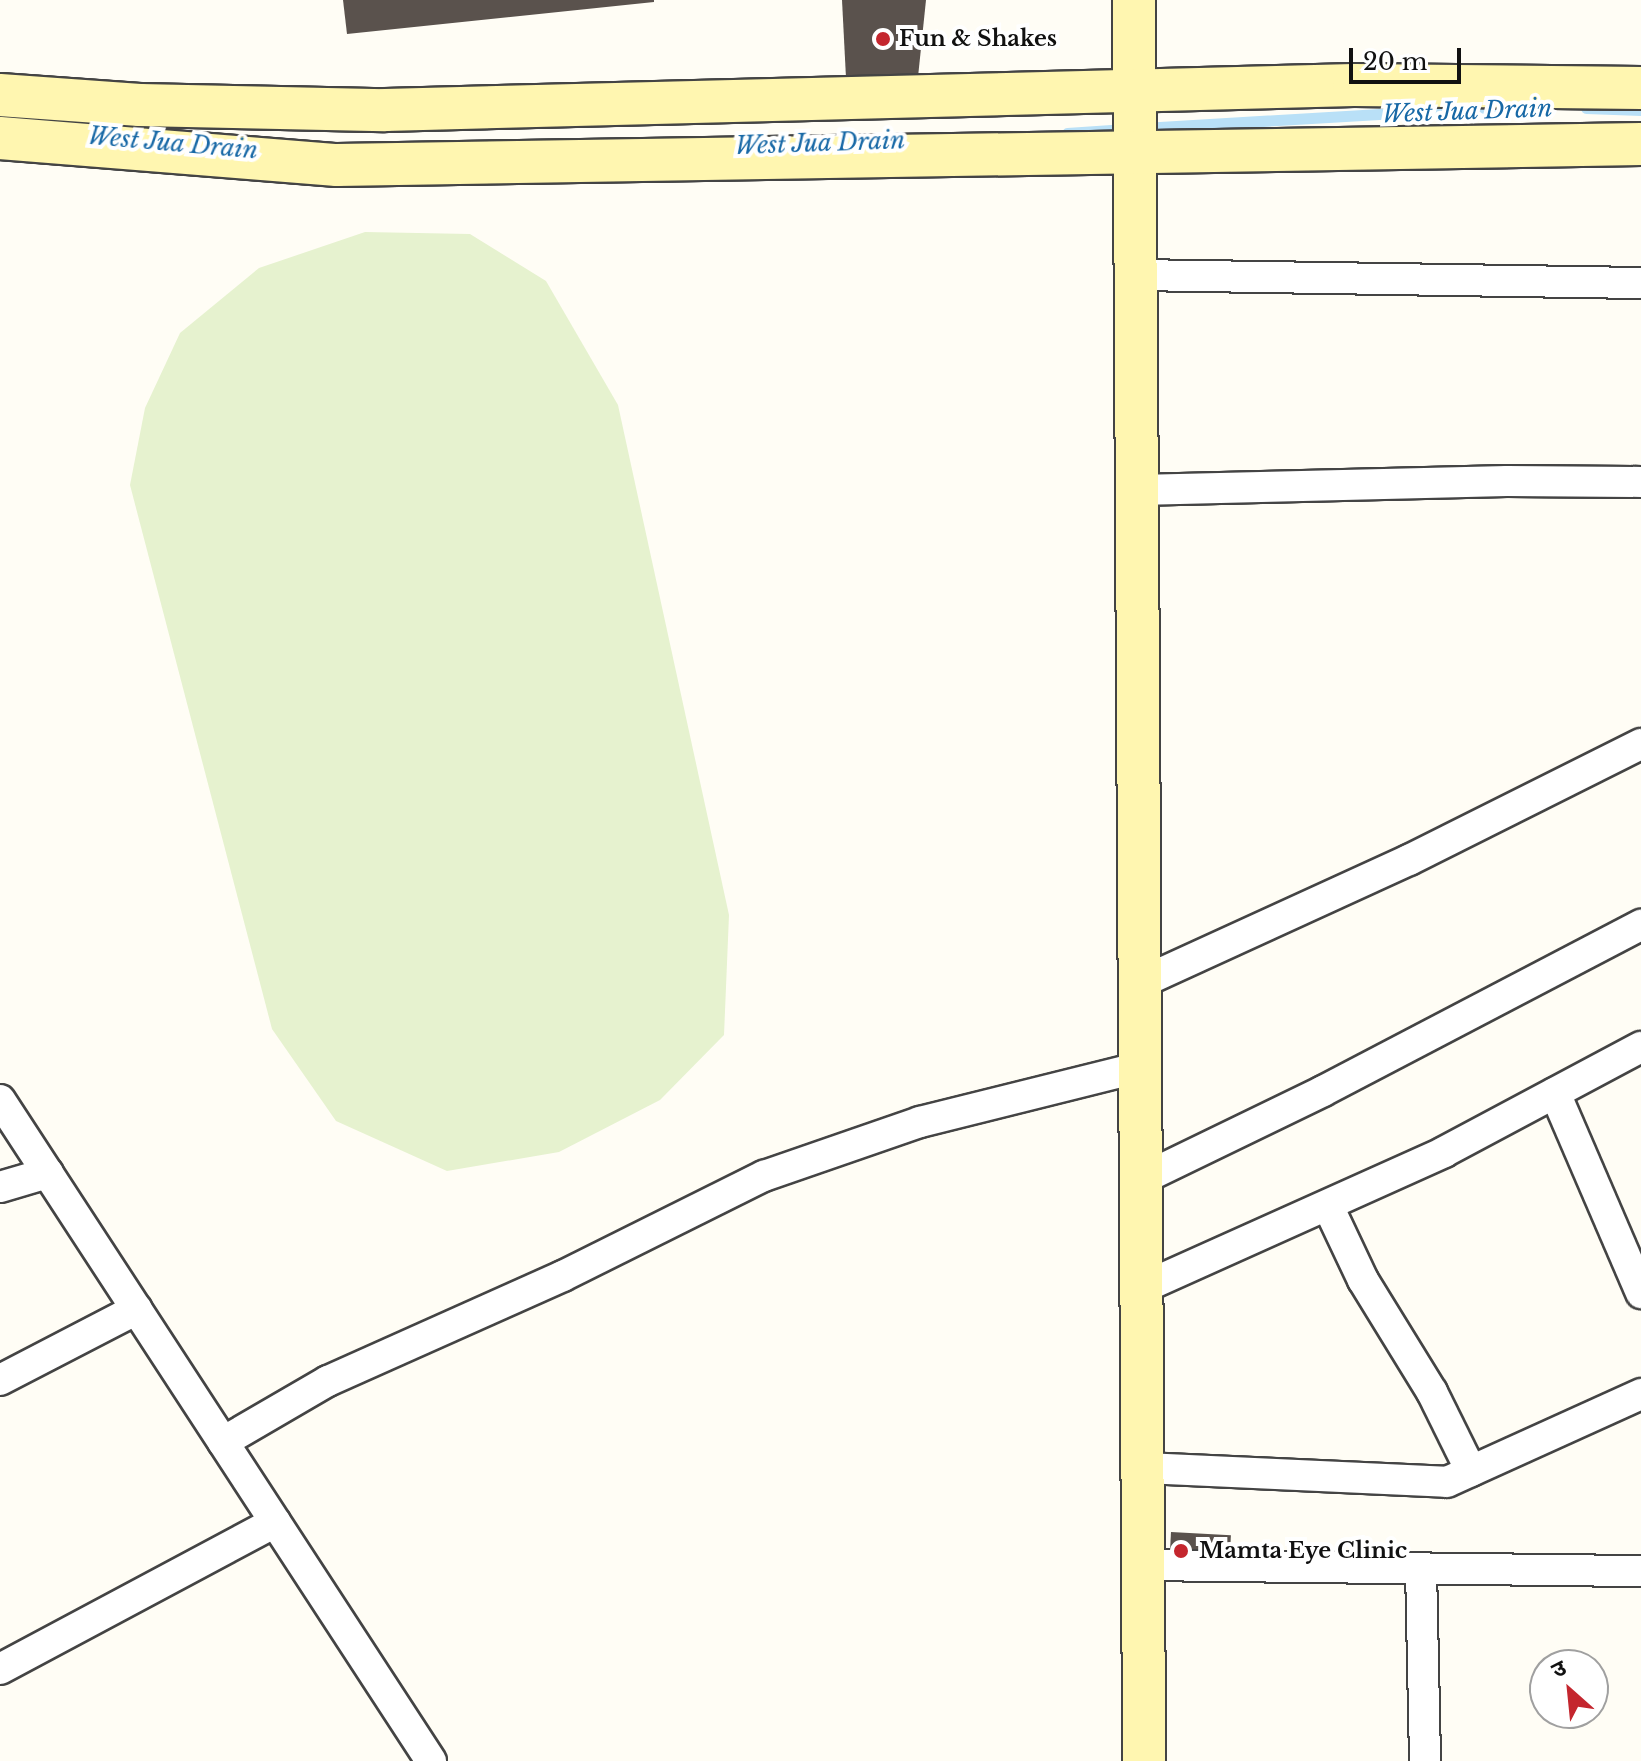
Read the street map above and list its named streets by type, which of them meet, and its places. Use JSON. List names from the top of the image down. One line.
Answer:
{"water":["West Jua Drain"],"places":["Fun & Shakes","Mamta Eye Clinic"],"scale_bar":"20 m","north":"top left"}
